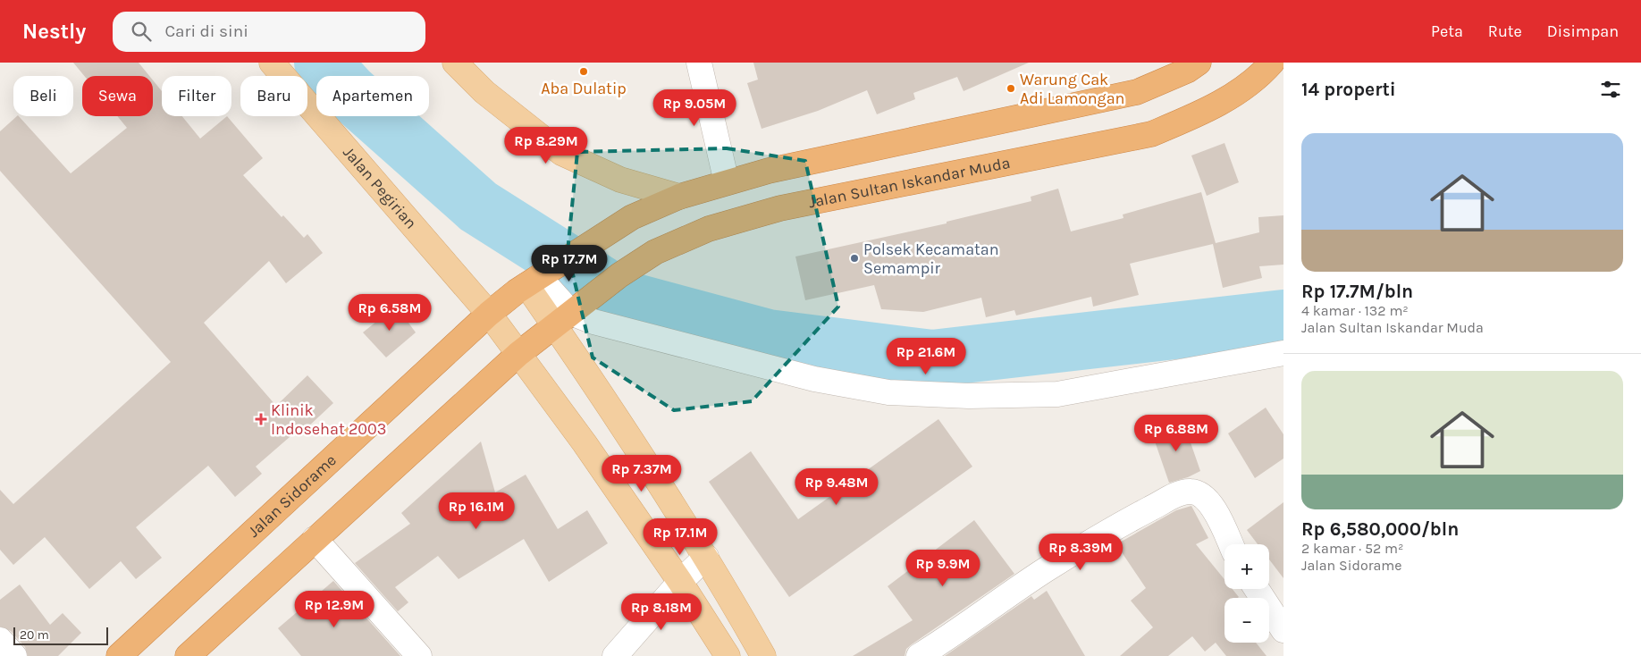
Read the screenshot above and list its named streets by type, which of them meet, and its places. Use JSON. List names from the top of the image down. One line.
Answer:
{"streets":{"highway":["Jalan Sultan Iskandar Muda","Jalan Sidorame"],"main road":["Jalan Pegirian"]},"crossings":[["Jalan Pegirian","Jalan Sidorame"]],"places":{"other":["Aba Dulatip","Warung Cak Adi Lamongan","Polsek Kecamatan Semampir"],"health":["Klinik Indosehat 2003"]},"scale_bar":"20 m","page":{"header":"Nestly","search":"Cari di sini","nav":["Peta","Rute","Disimpan"],"heading":"14 properti","chip":["Beli","Sewa","Filter","Baru","Apartemen"],"price":["Rp 9.05M","Rp 8.29M","Rp 17.7M","Rp 6.58M","Rp 21.6M","Rp 6.88M","Rp 7.37M","Rp 9.48M","Rp 16.1M","Rp 17.1M","Rp 8.39M","Rp 9.9M","Rp 12.9M","Rp 8.18M"],"list":[{"name":"Rp 17.7M/bln","note":"4 kamar · 132 m² · Jalan Sultan Iskandar Muda"},{"name":"Rp 6,580,000/bln","note":"2 kamar · 52 m² · Jalan Sidorame"}],"map_buttons":["+","−"],"scale":"20 m"}}
